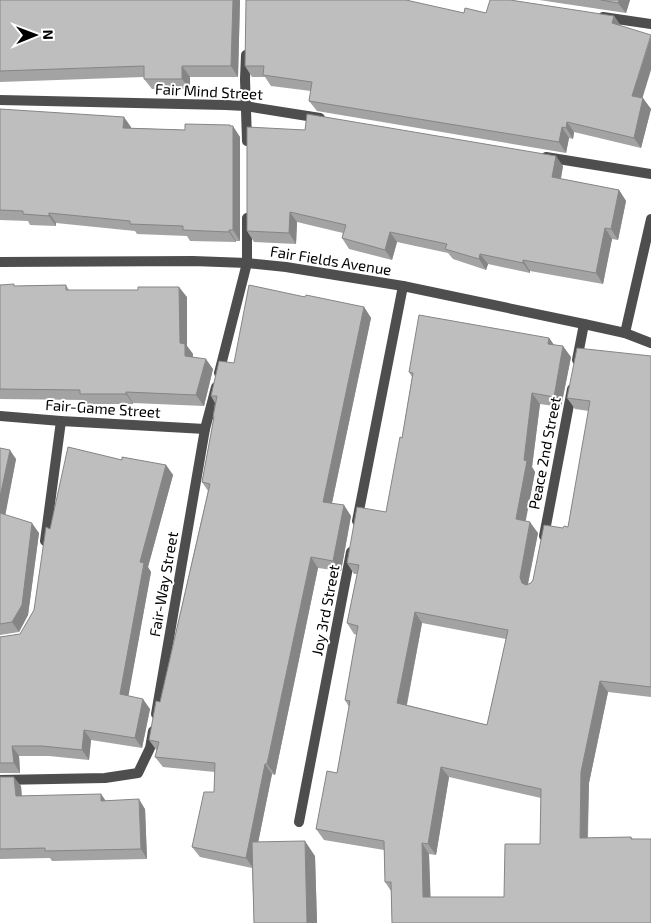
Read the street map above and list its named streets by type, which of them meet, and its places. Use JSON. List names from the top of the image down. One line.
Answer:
{"streets":{"street":["Fair Mind Street","Fair Fields Avenue","Fair-Game Street","Peace 2nd Street","Fair-Way Street","Joy 3rd Street"]},"crossings":[["Fair Fields Avenue","Peace 2nd Street"],["Fair Fields Avenue","Fair-Way Street"],["Fair Fields Avenue","Joy 3rd Street"],["Fair-Game Street","Fair-Way Street"]],"north":"right"}
